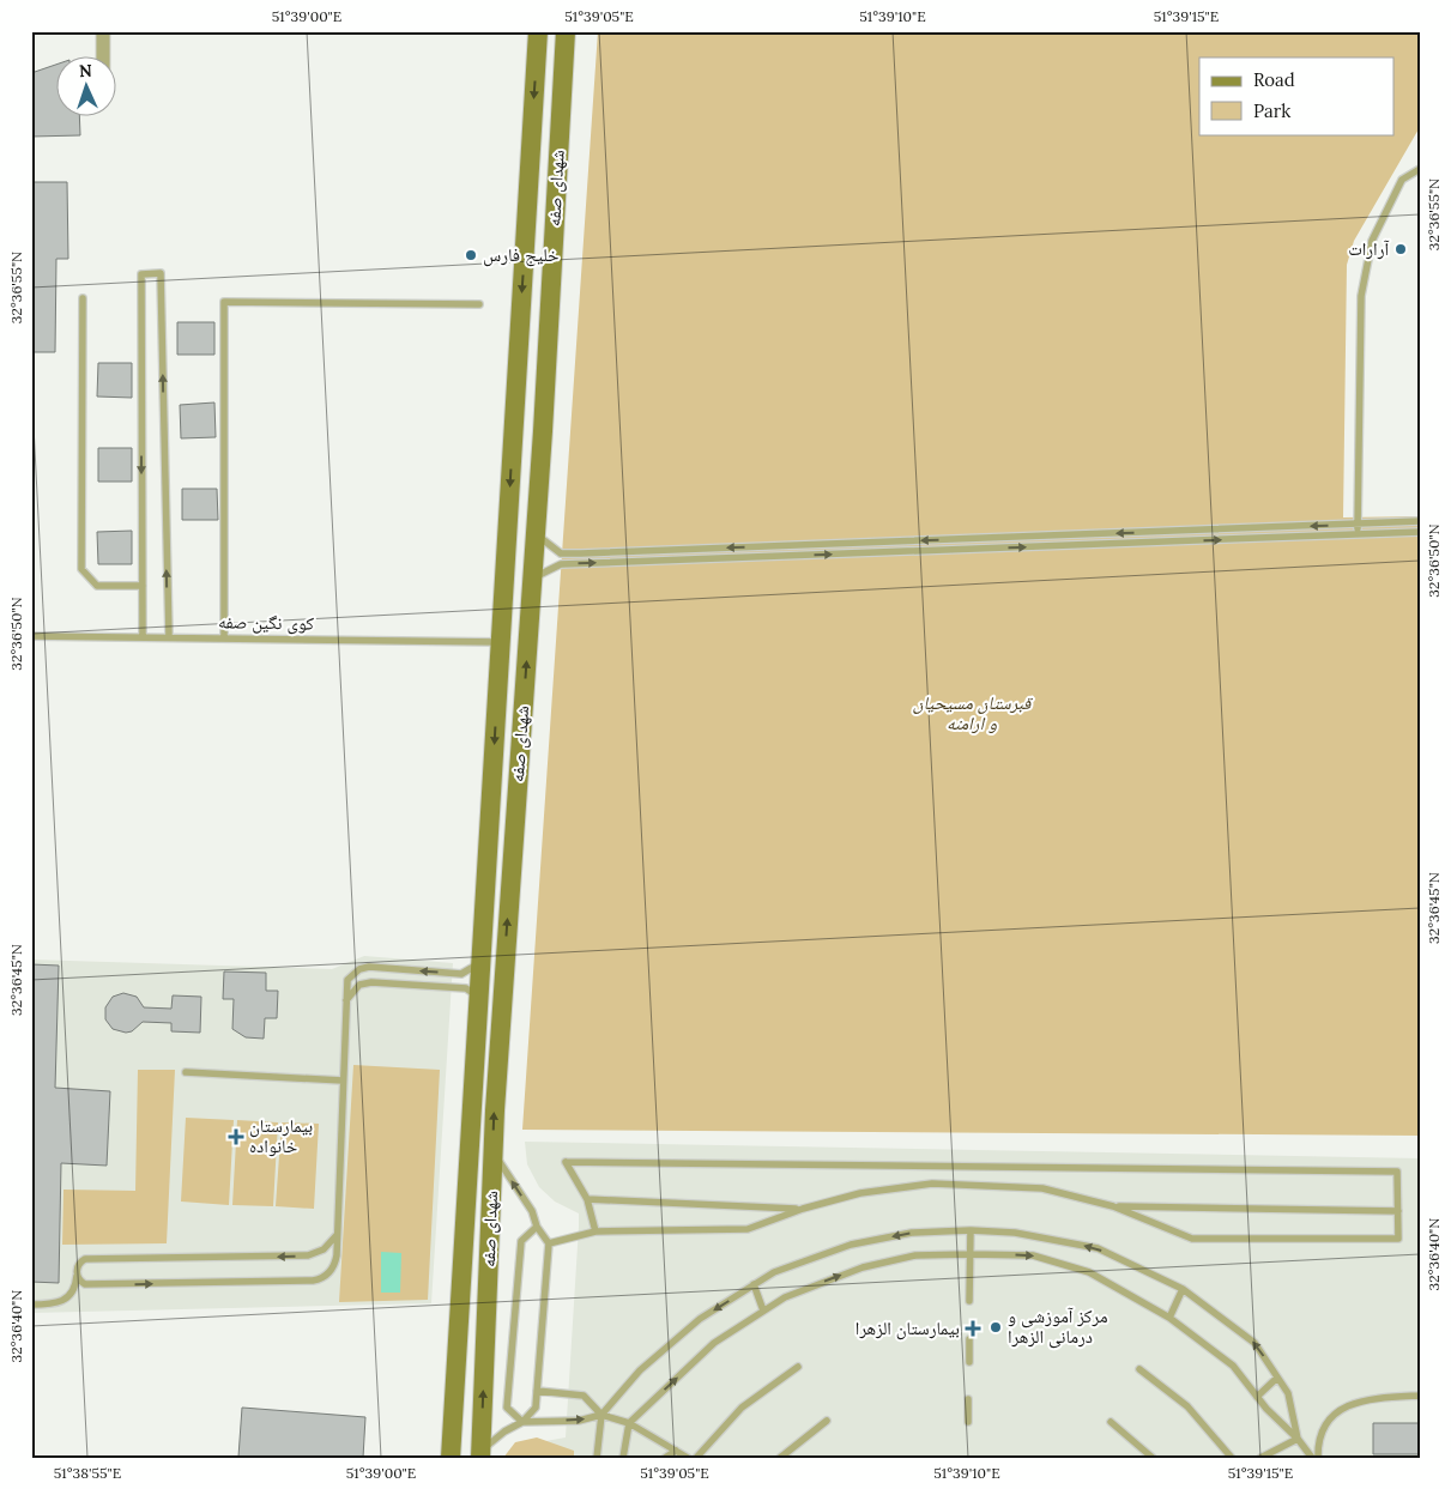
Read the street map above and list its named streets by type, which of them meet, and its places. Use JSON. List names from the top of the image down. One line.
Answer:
{"streets":{"main road":["شهدای صفه"],"lane":["کوی نگین صفه"]},"crossings":[["شهدای صفه","کوی نگین صفه"]],"parks":["قبرستان مسیحیان و ارامنه"],"places":{"other":["آرارات","خلیج فارس","مرکز آموزشی و درمانی الزهرا"],"health":["بیمارستان خانواده","بیمارستان الزهرا"]},"legend":["Road","Park"],"north":"top","coordinates":["51°39'00\"E","51°39'05\"E","51°39'10\"E","51°39'15\"E","32°36'55\"N","32°36'50\"N","32°36'45\"N","32°36'40\"N","51°38'55\"E"]}
